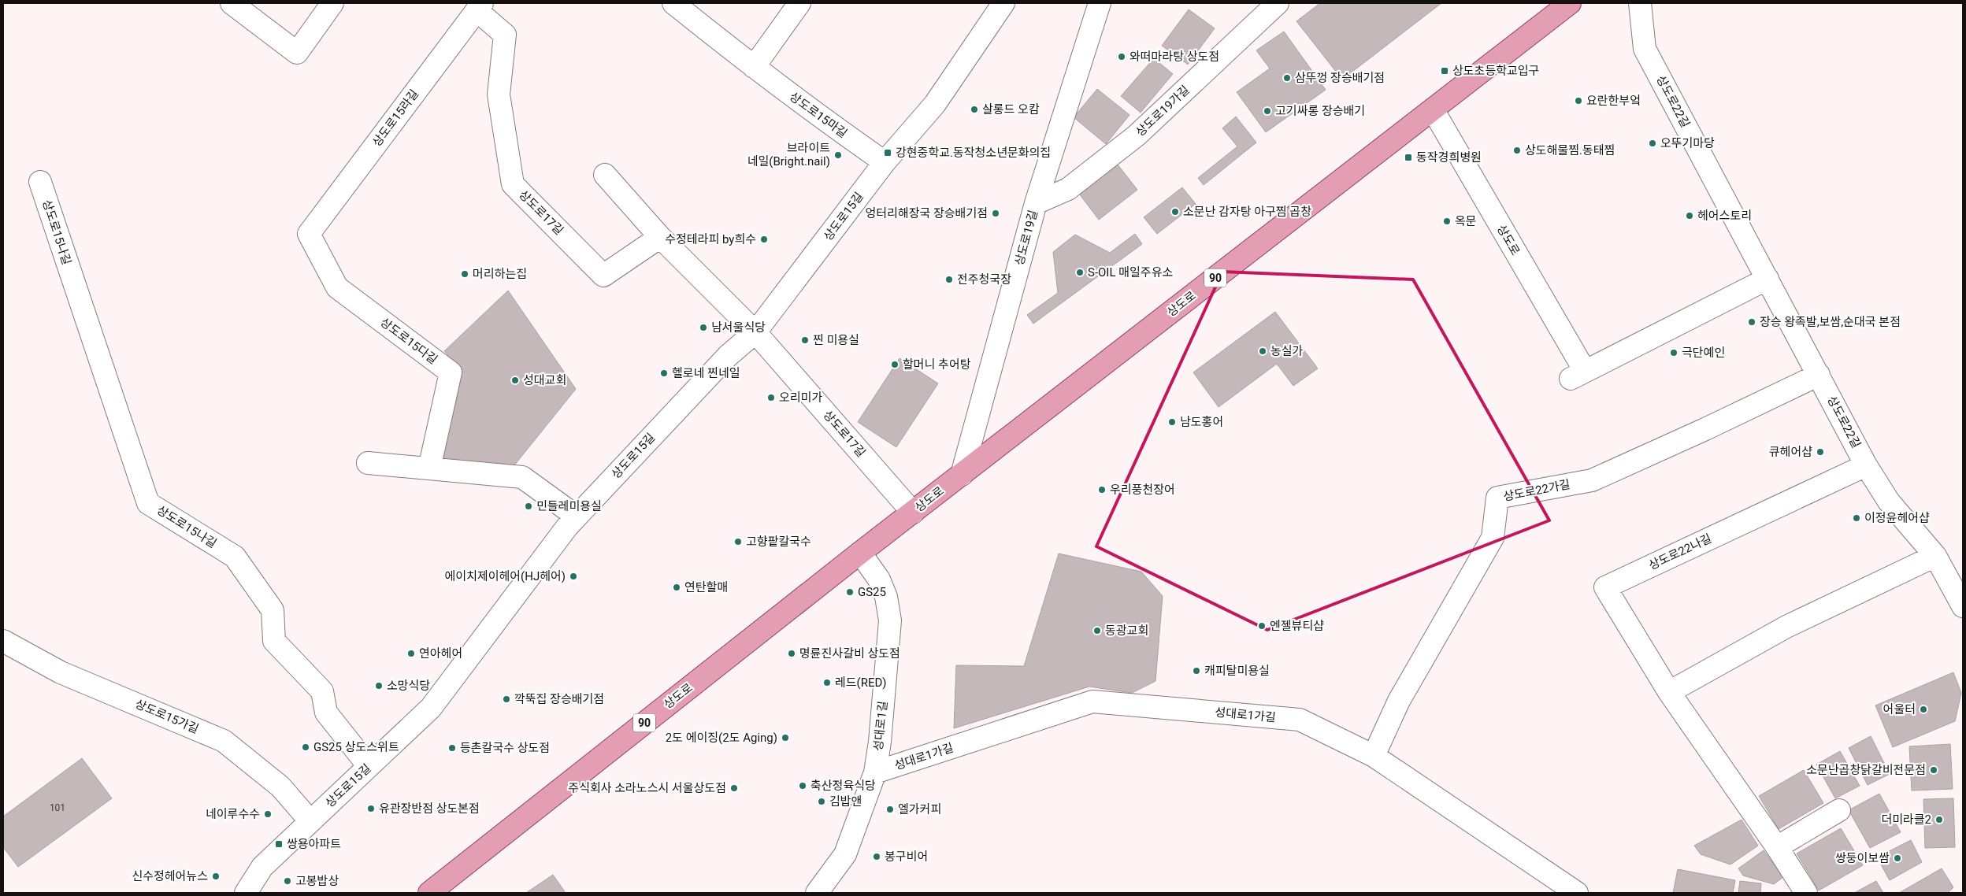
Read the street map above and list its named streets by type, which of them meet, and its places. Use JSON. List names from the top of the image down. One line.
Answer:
{"streets":{"main road":["상도로","90"],"street":["상도로22길","상도로19가길","상도로15마길","상도로15라길","상도로17길","상도로15길","상도로15나길","상도로19길","상도로15다길","상도로22가길","상도로22나길","성대로1가길","상도로15가길","성대로1길"]},"crossings":[["상도로22길","상도로"],["상도로22길","상도로22가길"],["상도로22길","상도로22나길"],["상도로19가길","상도로19길"],["상도로15마길","상도로15길"],["상도로15라길","상도로17길"],["상도로15라길","상도로15다길"],["상도로17길","상도로15길"],["상도로17길","상도로"],["상도로15길","상도로15나길"],["상도로15길","상도로15가길"],["상도로19길","상도로"],["상도로","성대로1길"],["상도로22가길","성대로1가길"],["성대로1가길","성대로1길"]],"places":{"other":["와떠마라탕 상도점","삼뚜껑 장승배기점","요란한부엌","살롱드 오캄","고기싸롱 장승배기","오뚜기마당","상도해물찜.동태찜","브라이트 네일(Bright.nail)","소문난 감자탕 아구찜 곱창","엉터리해장국 장승배기점","헤어스토리","옥문","수정테라피 by희수","S-OIL 매일주유소","머리하는집","전주청국장","장승 왕족발,보쌈,순대국 본점","남서울식당","찐 미용실","농실가","극단예인","할머니 추어탕","헬로네 찐네일","성대교회","오리미가","남도홍어","큐헤어샵","우리풍천장어","민들레미용실","이정윤헤어샵","고향팥칼국수","에이치제이헤어(HJ헤어)","연탄할매","GS25","엔젤뷰티샵","동광교회","연아헤어","명륜진사갈비 상도점","캐피탈미용실","레드(RED)","소망식당","깍뚝집 장승배기점","어울터","2도 에이징(2도 Aging)","GS25 상도스위트","등촌칼국수 상도점","소문난곱창닭갈비전문점","축산정육식당","주식회사 소라노스시 서울상도점","김밥앤","유관장반점 상도본점","엘가커피","네이루수수","더미라클2","봉구비어","쌍둥이보쌈","신수정헤어뉴스","고봉밥상"],"transit":["상도초등학교입구","강현중학교.동작청소년문화의집","동작경희병원","쌍용아파트"]},"house_numbers":["101"]}
